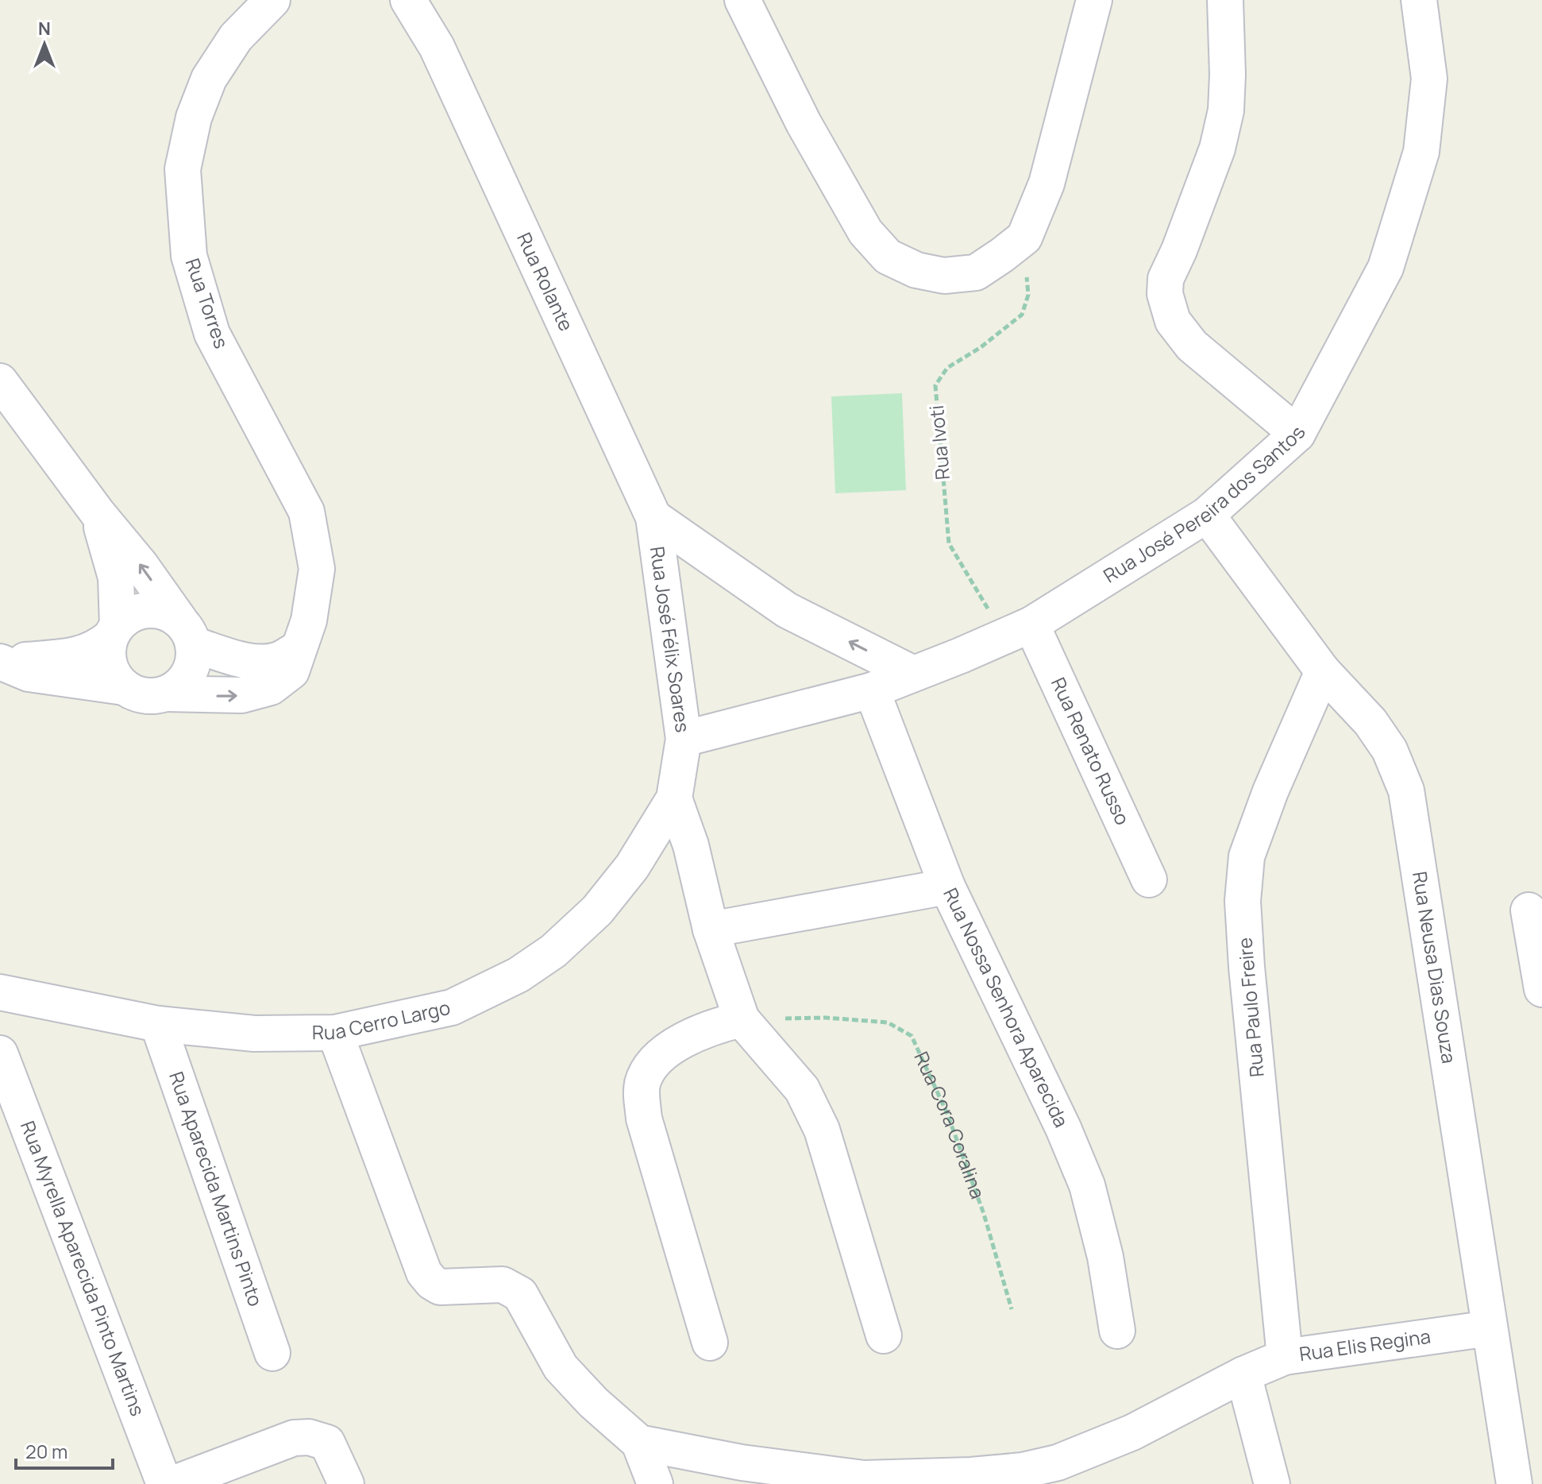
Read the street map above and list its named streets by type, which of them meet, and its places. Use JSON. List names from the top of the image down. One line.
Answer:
{"streets":{"street":["Rua Rolante","Rua Torres","Rua José Pereira dos Santos","Rua José Félix Soares","Rua Renato Russo","Rua Neusa Dias Souza","Rua Nossa Senhora Aparecida","Rua Paulo Freire","Rua Cerro Largo","Rua Aparecida Martins Pinto","Rua Myrella Aparecida Pinto Martins","Rua Elis Regina"],"path":["Rua Ivoti","Rua Cora Coralina"]},"crossings":[["Rua Rolante","Rua José Félix Soares"],["Rua Ivoti","Rua José Pereira dos Santos"],["Rua Ivoti","Rua Renato Russo"],["Rua José Pereira dos Santos","Rua José Félix Soares"],["Rua José Pereira dos Santos","Rua Renato Russo"],["Rua José Pereira dos Santos","Rua Neusa Dias Souza"],["Rua José Pereira dos Santos","Rua Nossa Senhora Aparecida"],["Rua José Félix Soares","Rua Cerro Largo"],["Rua Neusa Dias Souza","Rua Paulo Freire"],["Rua Neusa Dias Souza","Rua Elis Regina"],["Rua Paulo Freire","Rua Elis Regina"],["Rua Cerro Largo","Rua Aparecida Martins Pinto"]],"scale_bar":"20 m","north":"top"}
